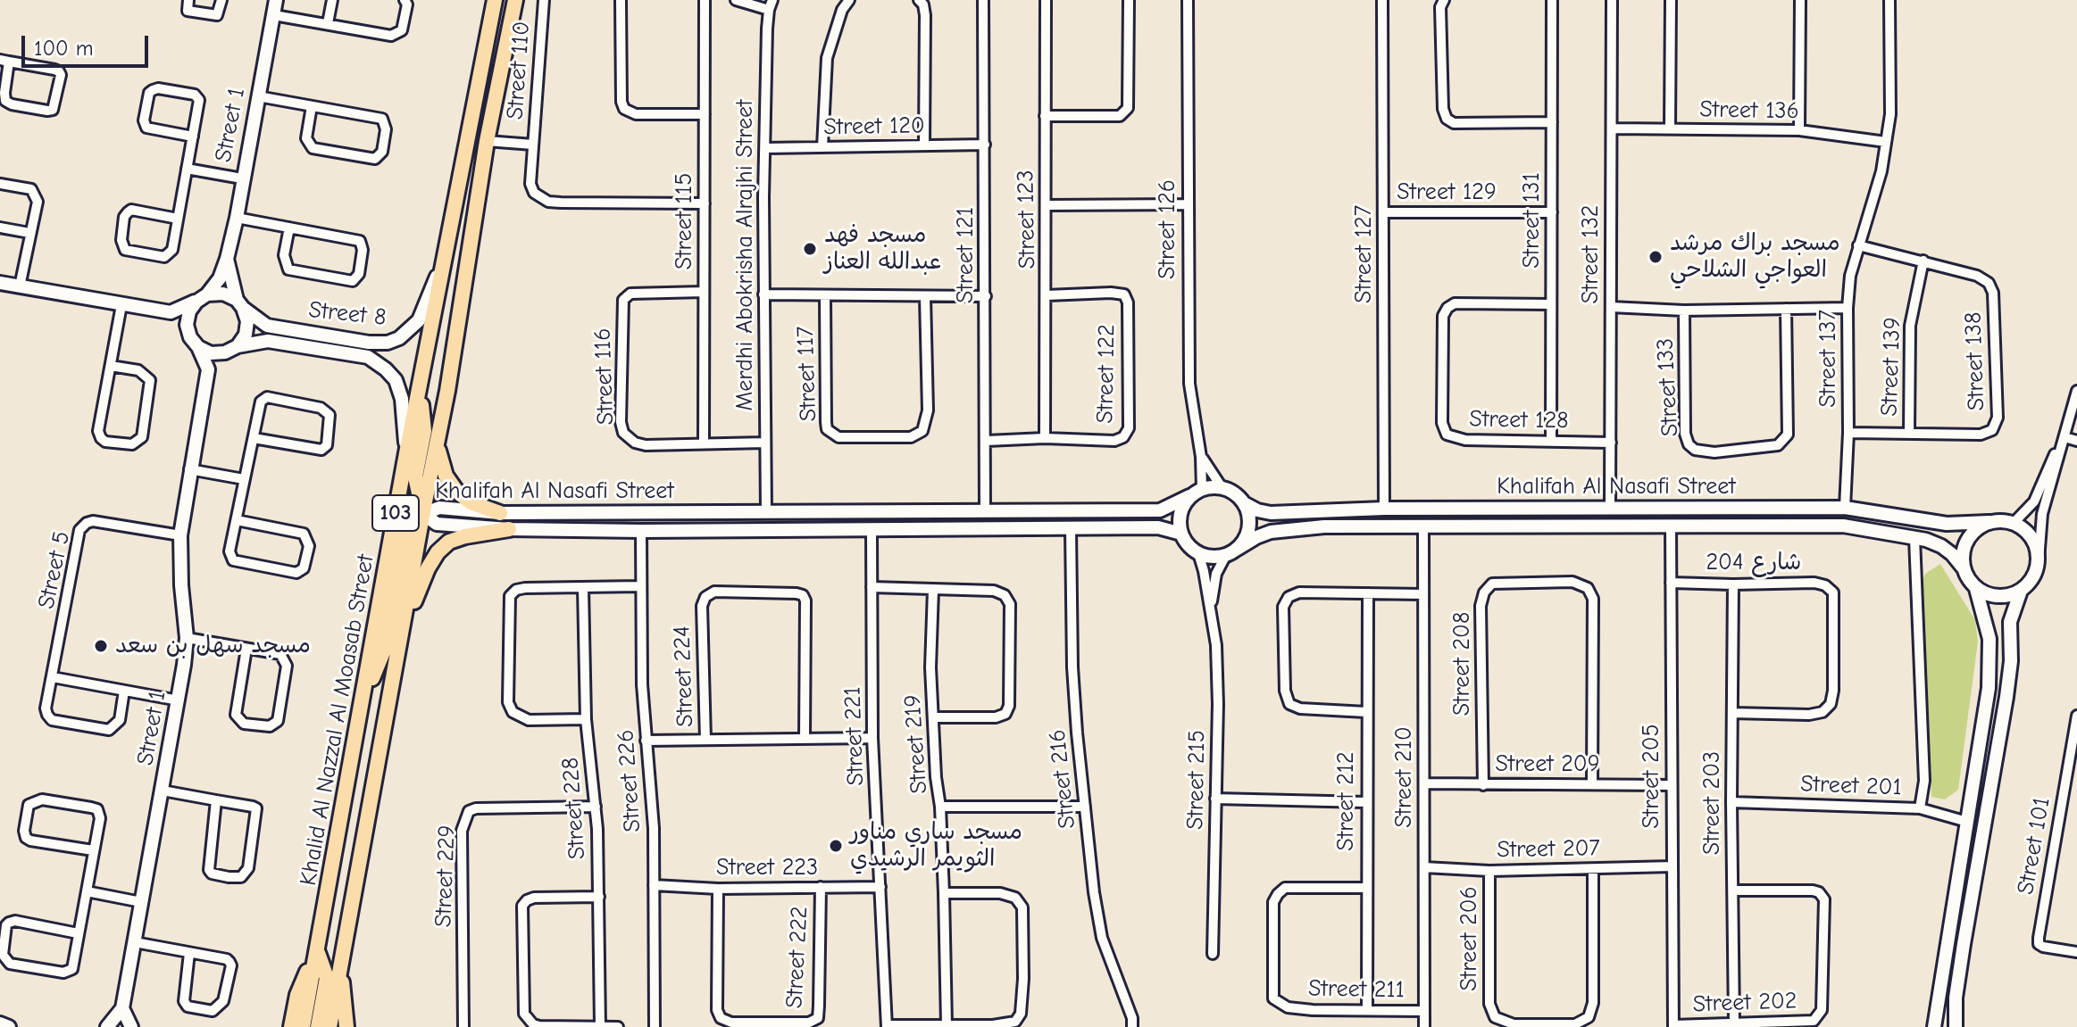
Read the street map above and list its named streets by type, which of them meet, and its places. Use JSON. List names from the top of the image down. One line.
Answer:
{"streets":{"main road":["103","Khalid Al Nazzal Al Moasab Street"],"street":["Street 110","Street 136","Street 1","Street 120","Street 129","Street 123","Street 131","Street 115","Street 126","Street 127","Street 132","Merdhi Abokrisha Alrajhi Street","Street 121","Street 8","Street 137","Street 138","Street 139","Street 117","Street 122","Street 116","Street 133","Street 128","Khalifah Al Nasafi Street","شارع 204","Street 5","Street 208","Street 224","Street 221","Street 219","Street 209","Street 205","Street 210","Street 216","Street 215","Street 226","Street 201","Street 212","Street 203","Street 228","Street 101","Street 207","Street 223","Street 229","Street 206","Street 222","Street 211","Street 202"]},"crossings":[["Street 110","Street 115"],["Street 110","Khalid Al Nazzal Al Moasab Street"],["Street 136","Street 132"],["Street 136","Street 137"],["Street 1","Street 8"],["Street 1","Street 5"],["Street 120","Merdhi Abokrisha Alrajhi Street"],["Street 120","Street 121"],["Street 129","Street 131"],["Street 129","Street 127"],["Street 123","Street 122"],["Street 131","Street 128"],["Street 115","Street 116"],["Street 126","Khalifah Al Nasafi Street"],["Street 126","Street 215"],["Street 127","Khalifah Al Nasafi Street"],["Street 132","Street 128"],["Street 132","Khalifah Al Nasafi Street"],["Merdhi Abokrisha Alrajhi Street","Street 116"],["Merdhi Abokrisha Alrajhi Street","Khalifah Al Nasafi Street"],["Street 121","Street 122"],["Street 121","Khalifah Al Nasafi Street"],["Street 8","Khalid Al Nazzal Al Moasab Street"],["Street 137","Street 138"],["Street 137","Khalifah Al Nasafi Street"],["Street 138","Street 139"],["Khalifah Al Nasafi Street","Khalid Al Nazzal Al Moasab Street"],["Khalifah Al Nasafi Street","Street 221"],["Khalifah Al Nasafi Street","Street 205"],["Khalifah Al Nasafi Street","Street 210"],["Khalifah Al Nasafi Street","Street 216"],["Khalifah Al Nasafi Street","Street 215"],["Khalifah Al Nasafi Street","Street 226"],["شارع 204","Street 205"],["شارع 204","Street 203"],["Street 208","Street 209"],["Street 221","Street 223"],["Street 209","Street 205"],["Street 209","Street 210"],["Street 205","Street 207"],["Street 205","Street 202"],["Street 210","Street 207"],["Street 210","Street 211"],["Street 226","Street 223"],["Street 201","Street 203"],["Street 212","Street 211"],["Street 203","Street 202"],["Street 228","Street 229"],["Street 207","Street 206"],["Street 223","Street 222"]],"places":["مسجد فهد عبدالله العناز","مسجد براك مرشد العواجي الشلاحي","مسجد سهل بن سعد","مسجد ساري مناور الثويمر الرشيدي"],"scale_bar":"100 m"}
